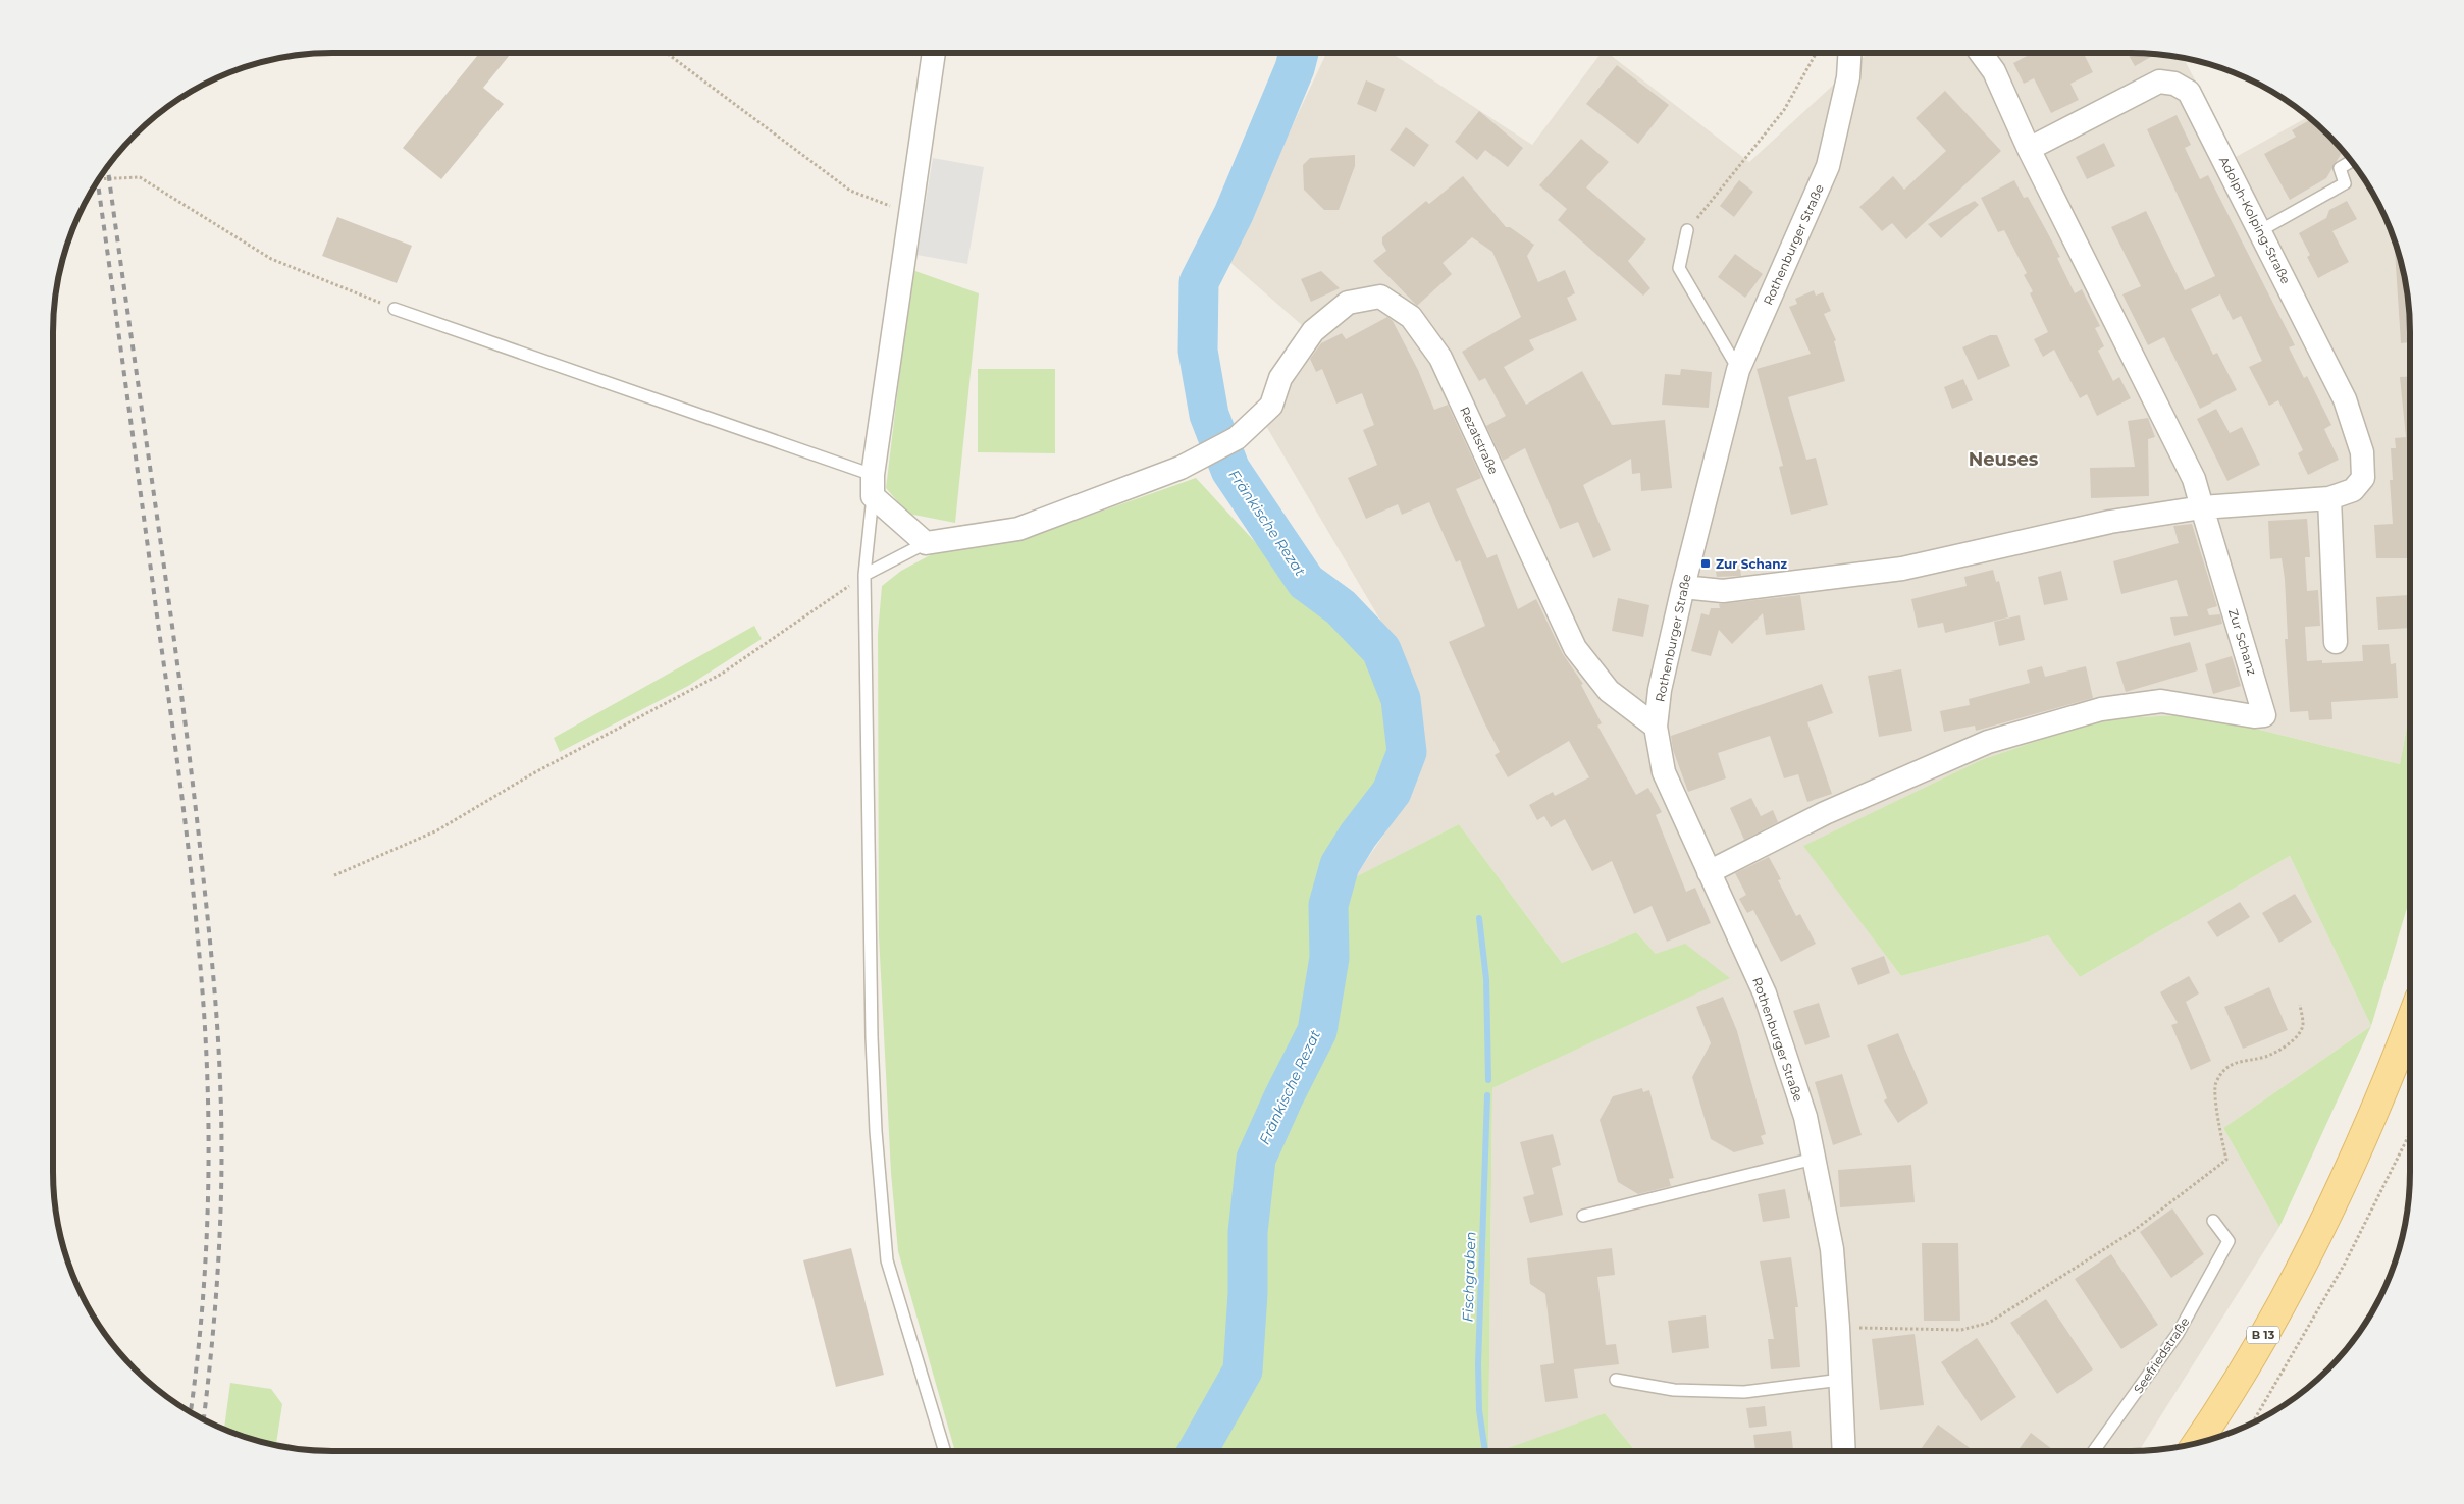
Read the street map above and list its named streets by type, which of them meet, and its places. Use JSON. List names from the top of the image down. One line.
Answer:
{"streets":{"main road":["B 13"],"street":["Adolph-Kolping-Straße","Rothenburger Straße","Rezatstraße","Zur Schanz"],"lane":["Seefriedstraße"]},"crossings":[["Adolph-Kolping-Straße","Zur Schanz"],["Rothenburger Straße","Rezatstraße"],["Rothenburger Straße","Zur Schanz"]],"districts":["Neuses"],"water":["Fränkische Rezat","Fischgraben"],"places":{"transit":["Zur Schanz"]}}
